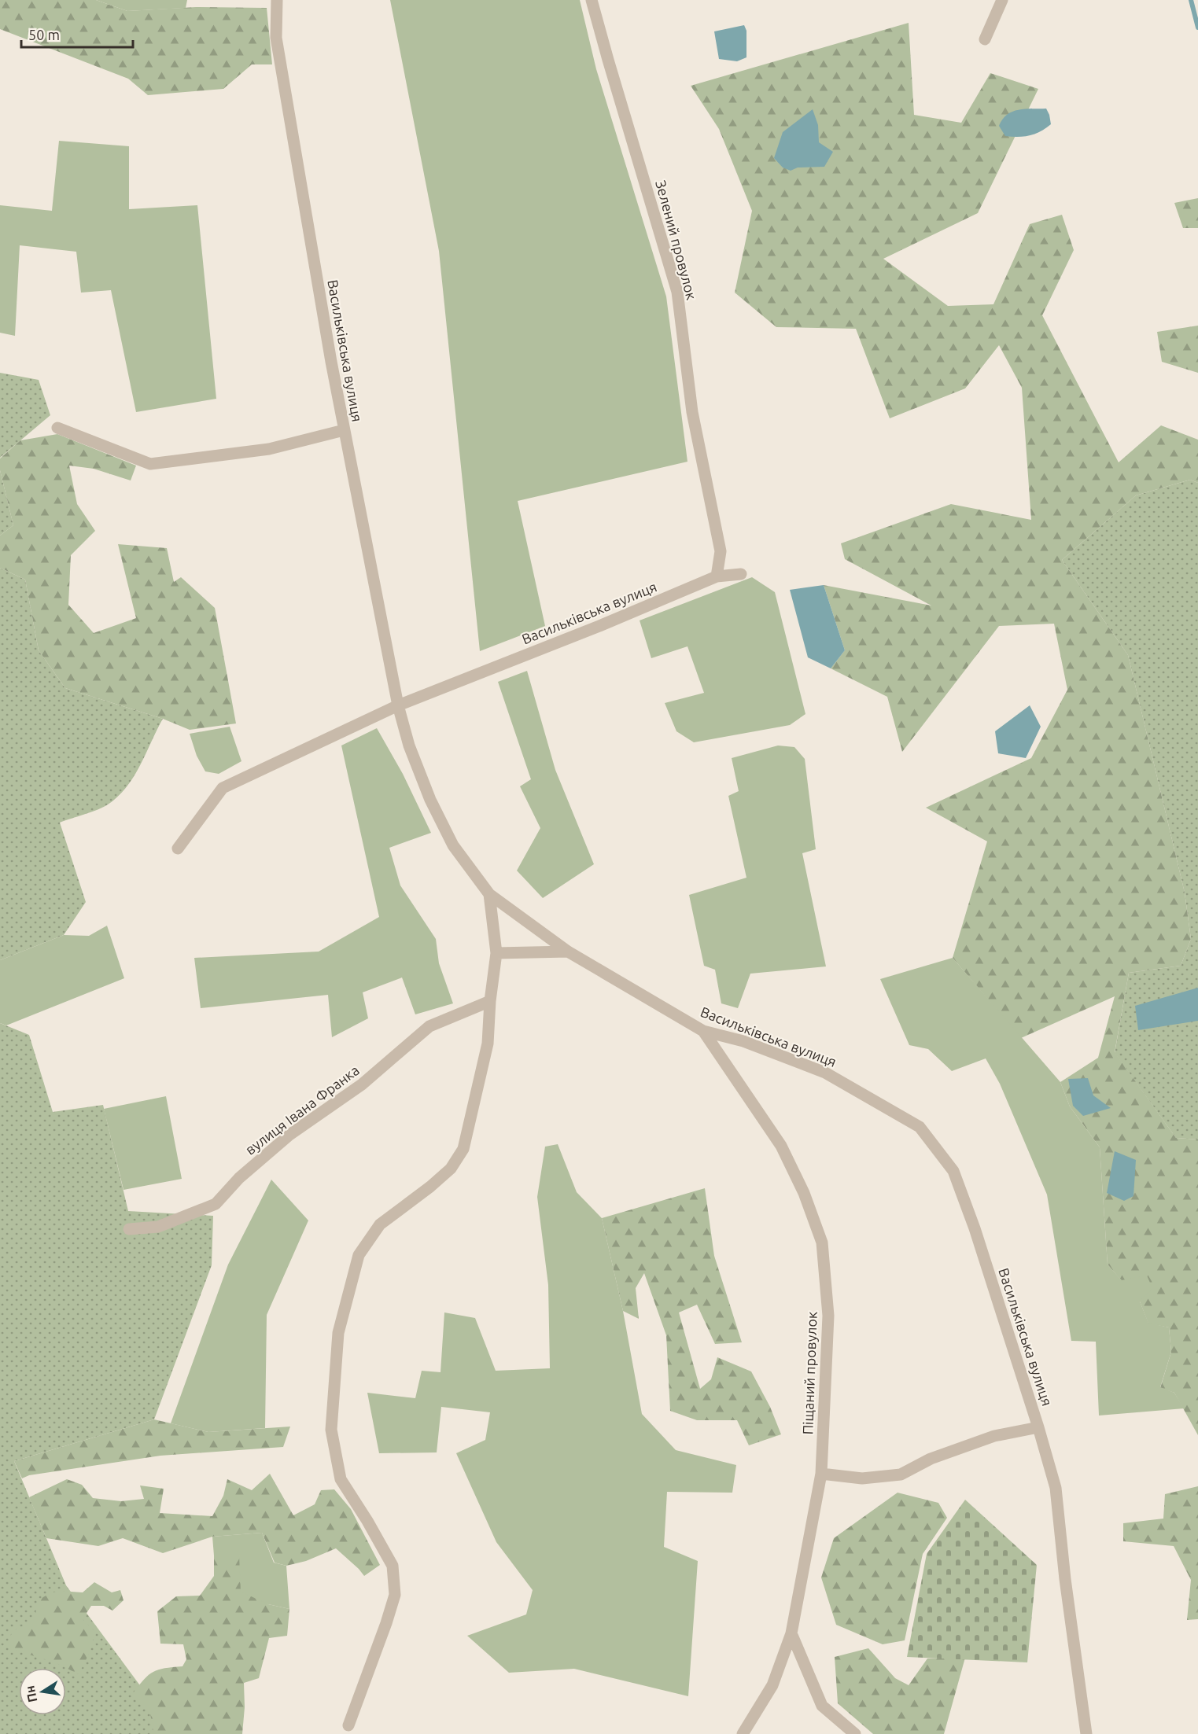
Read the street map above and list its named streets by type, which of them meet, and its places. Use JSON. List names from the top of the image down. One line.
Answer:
{"streets":{"street":["Зелений провулок","Васильківська вулиця","вулиця Івана Франка","Піщаний провулок"]},"crossings":[["Зелений провулок","Васильківська вулиця"],["Васильківська вулиця","Піщаний провулок"]],"scale_bar":"50 m","north":"left"}
